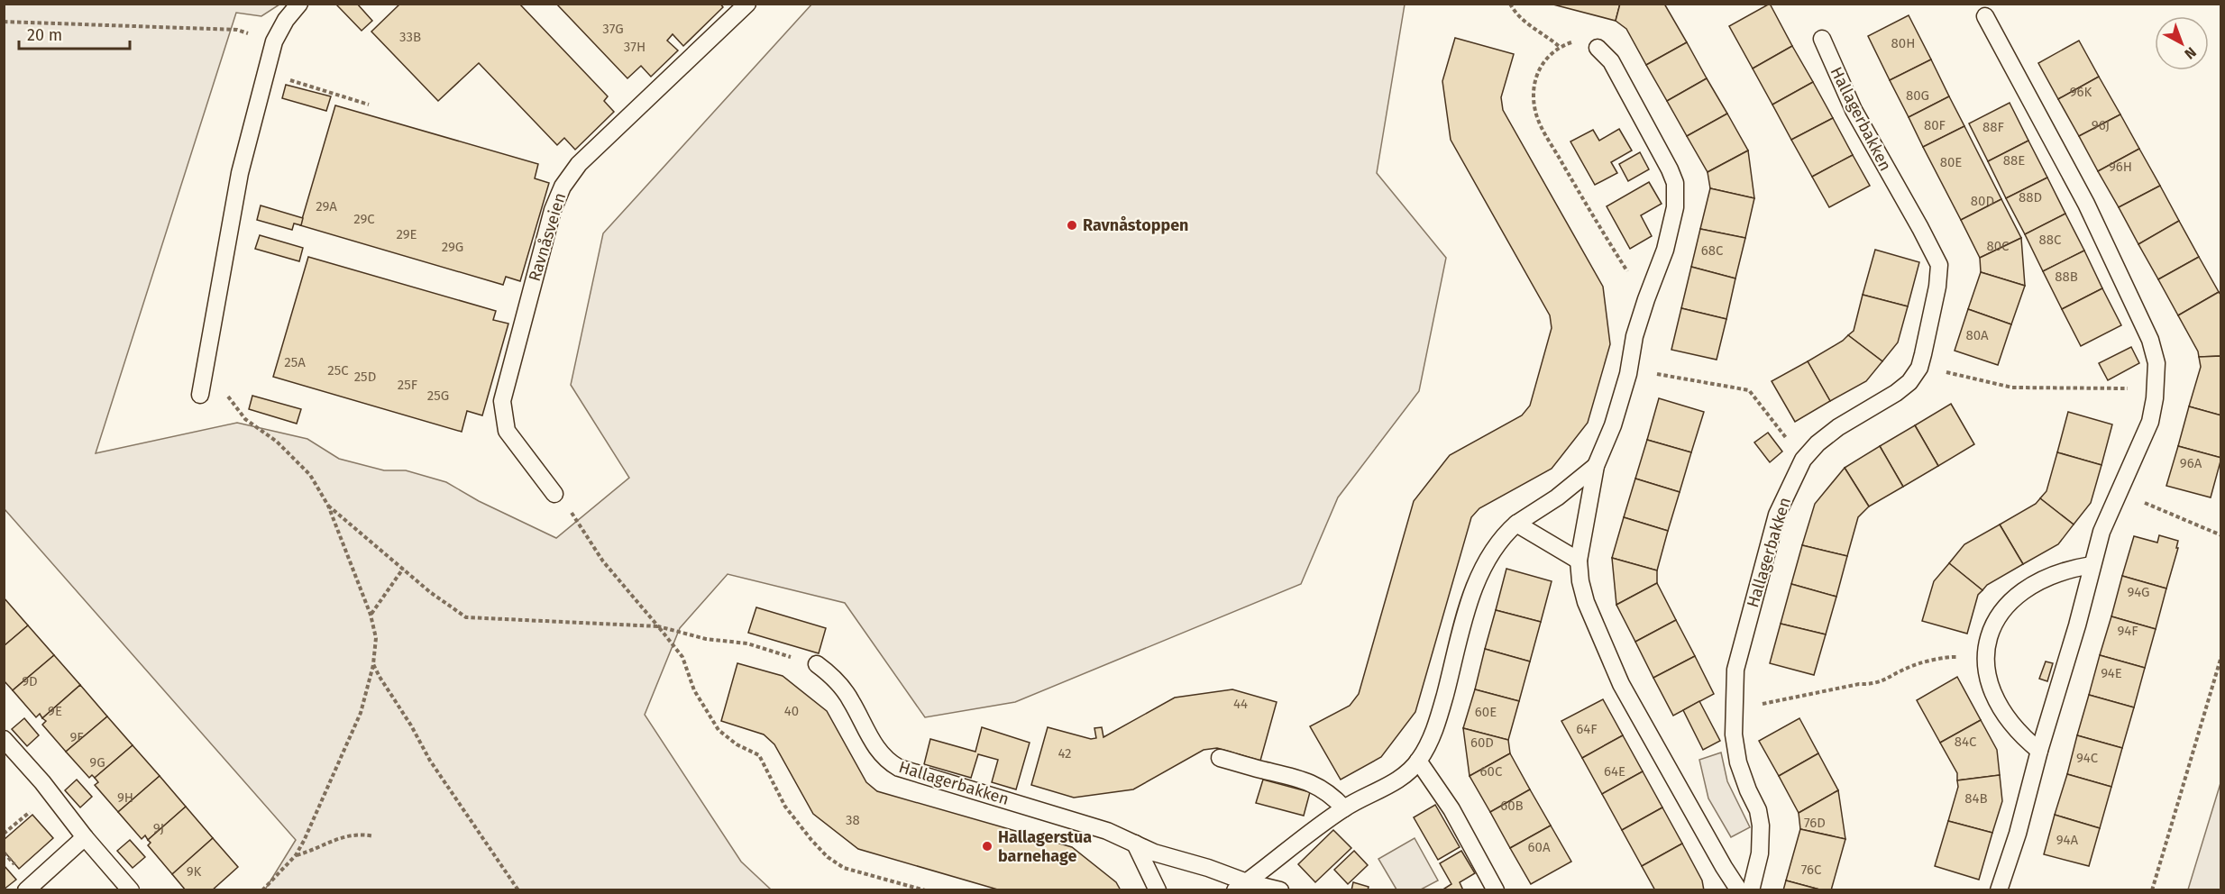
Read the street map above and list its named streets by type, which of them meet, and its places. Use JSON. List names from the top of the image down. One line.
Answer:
{"streets":{"lane":["Hallagerbakken","Ravnåsveien"]},"places":["Ravnåstoppen","Hallagerstua barnehage"],"house_numbers":["37G","33B","80H","37H","96K","80G","80F","96J","88F","88E","80E","96H","88D","80D","29A","29C","29E","88C","80C","29G","68C","88B","80A","25A","25C","25D","25F","25G","96A","94G","94F","94E","9D","44","9E","40","60E","64F","9F","84C","60D","42","94C","9G","60C","64E","9H","84B","60B","38","76D","9J","94A","60A","76C","9K"],"scale_bar":"20 m","north":"bottom right"}
